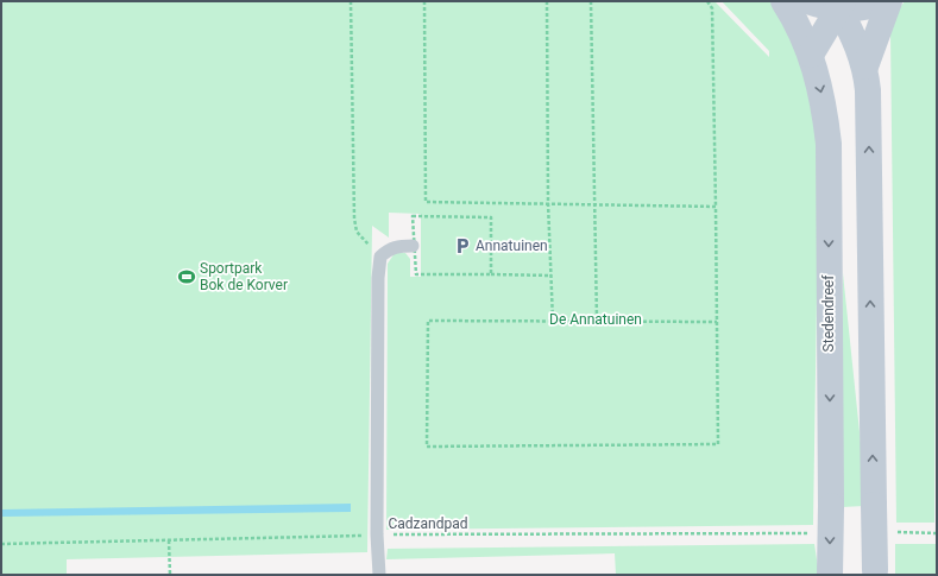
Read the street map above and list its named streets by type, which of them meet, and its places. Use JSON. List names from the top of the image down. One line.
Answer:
{"streets":{"main road":["Stedendreef"],"path":["Cadzandpad"]},"parks":["De Annatuinen"],"places":{"parking":["Annatuinen"],"sports":["Sportpark Bok de Korver"]}}
